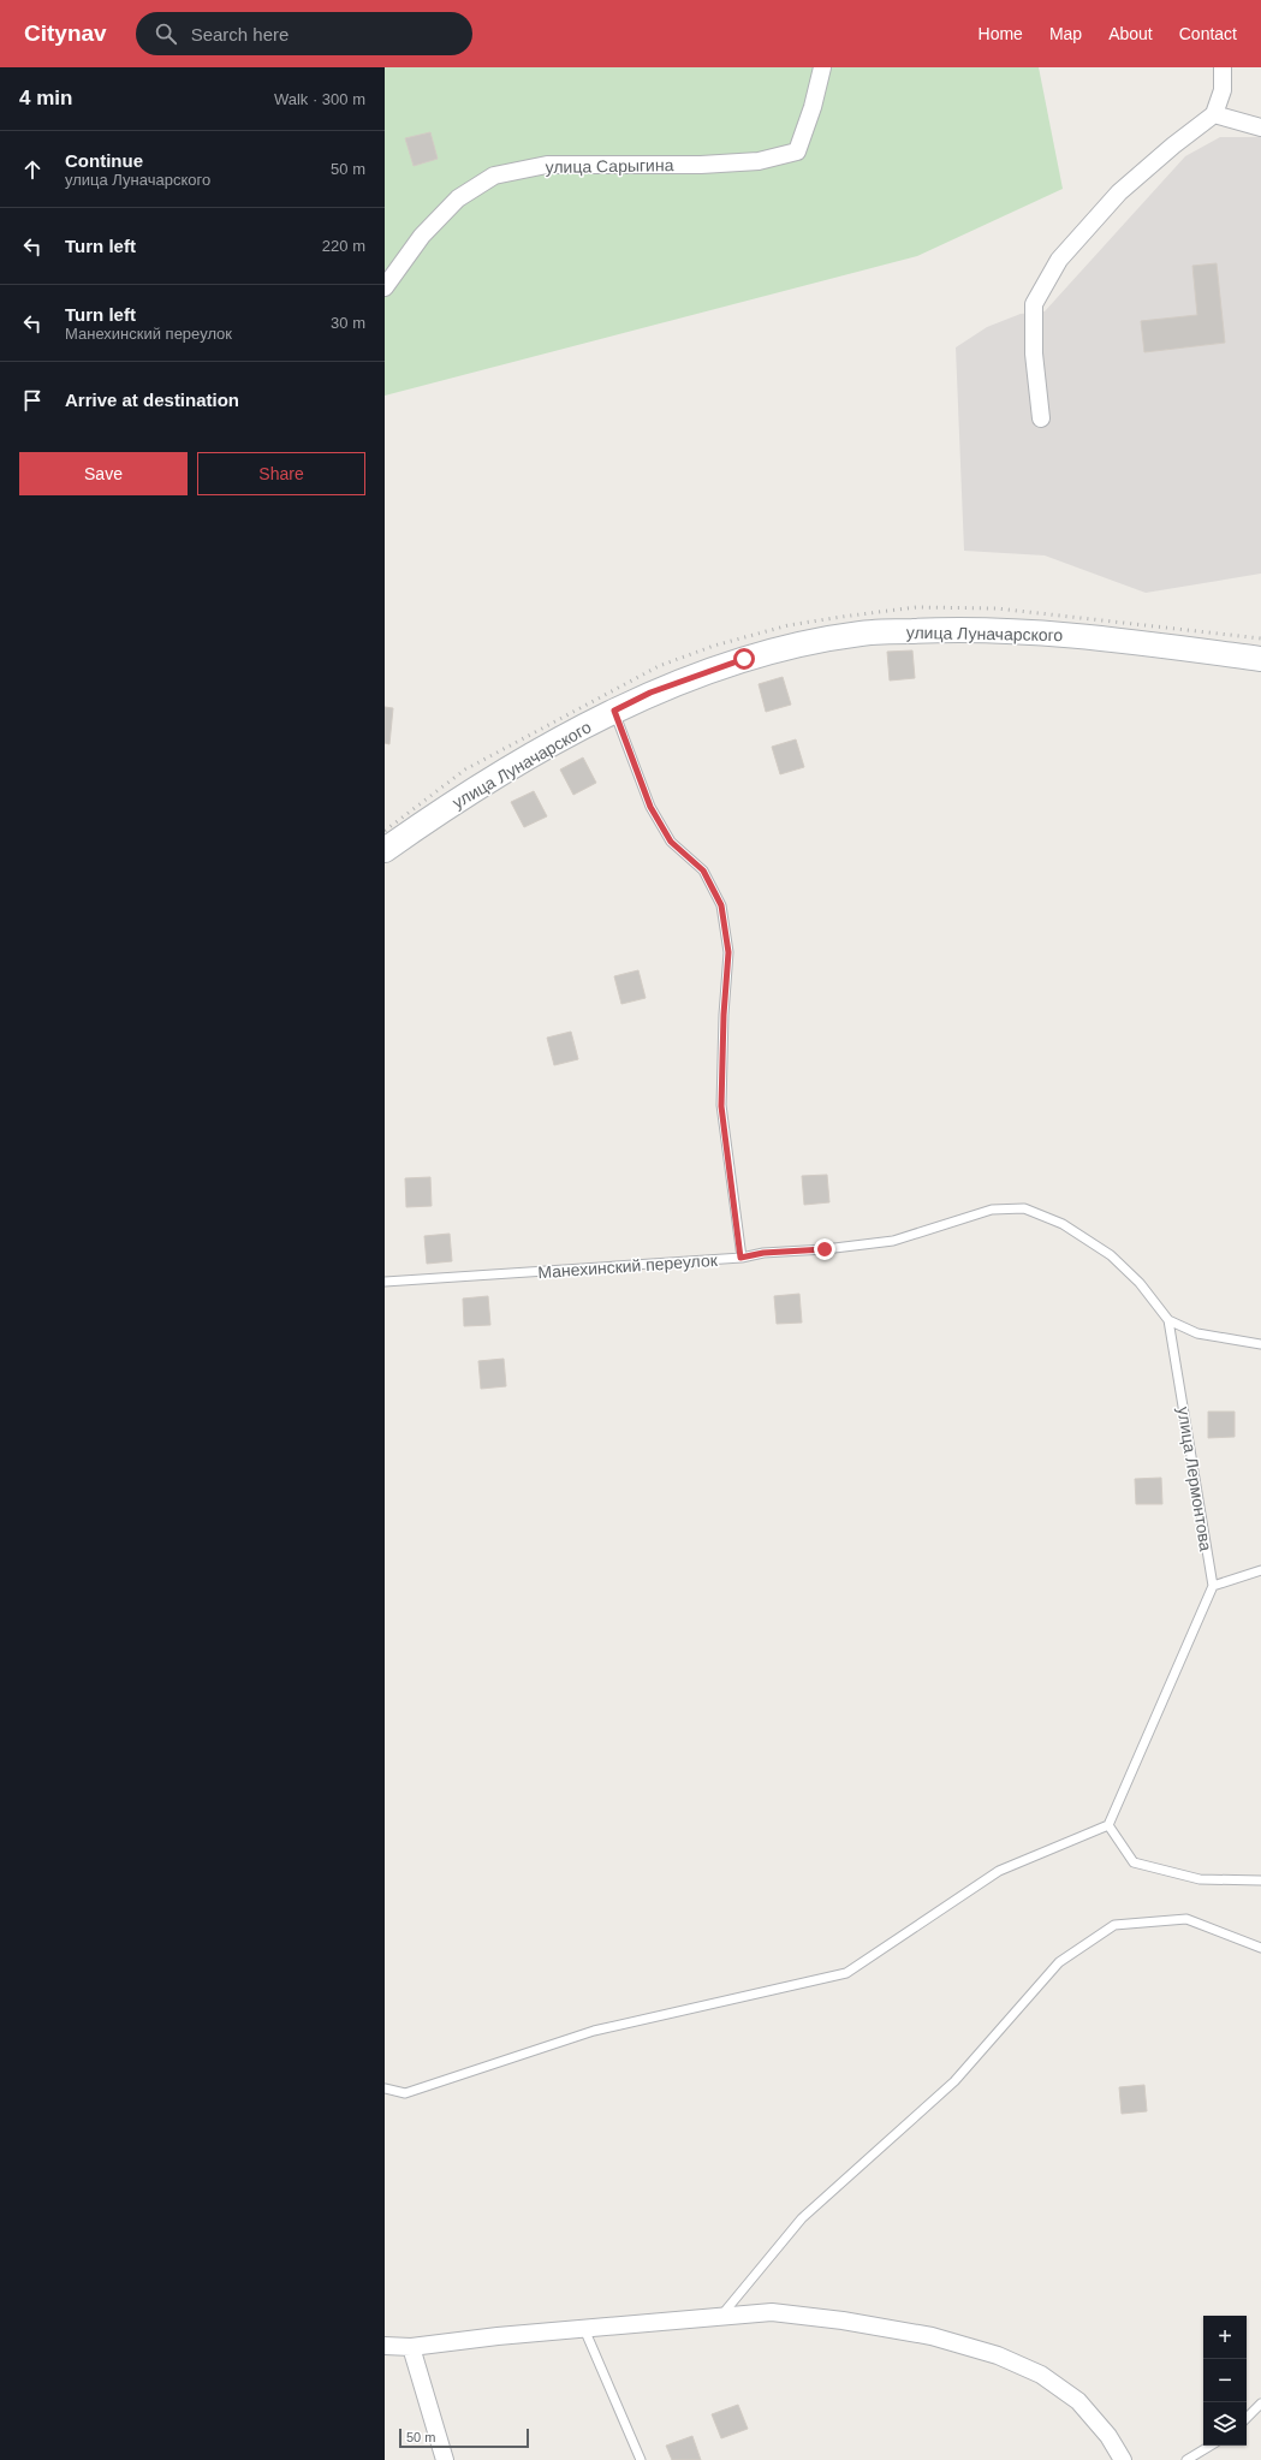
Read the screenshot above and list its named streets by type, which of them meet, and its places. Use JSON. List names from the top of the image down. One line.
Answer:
{"streets":{"main road":["улица Луначарского"],"street":["улица Сарыгина"],"lane":["Манехинский переулок","улица Лермонтова"]},"crossings":[["Манехинский переулок","улица Лермонтова"]],"scale_bar":"50 m","page":{"header":"Citynav","search":"Search here","nav":["Home","Map","About","Contact"],"heading":["4 min","Walk · 300 m"],"list":[["Continue","улица Луначарского","50 m"],["Turn left","220 m"],["Turn left","Манехинский переулок","30 m"],"Arrive at destination"],"buttons":["Save","Share"],"map_buttons":["+","−"],"scale":"50 m"}}
